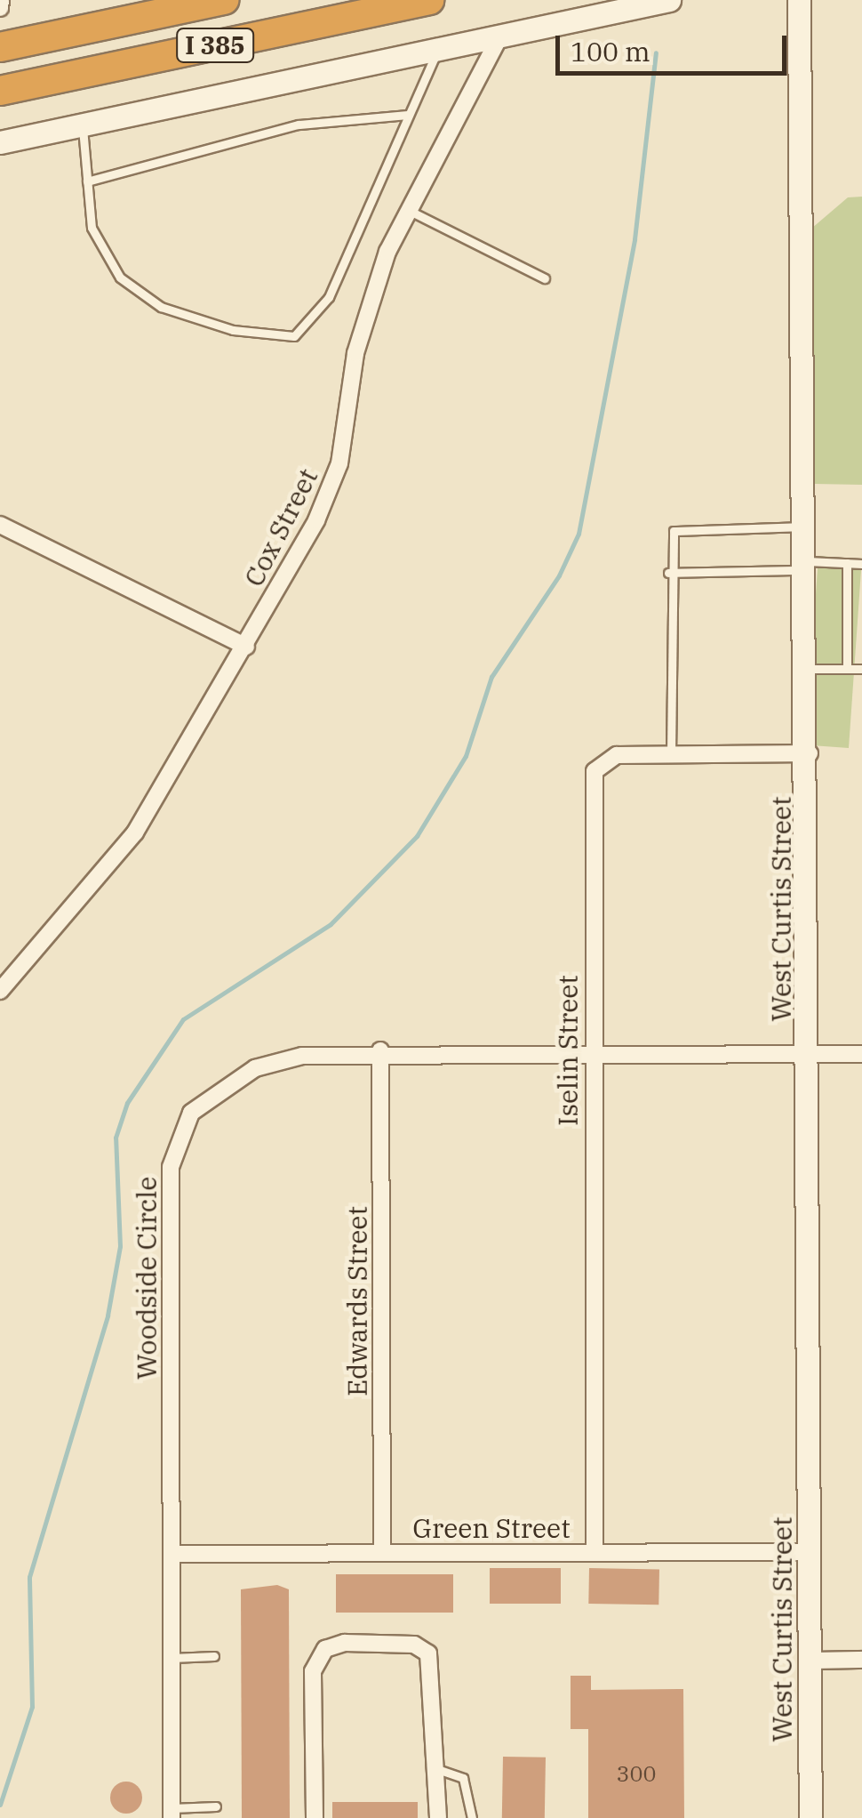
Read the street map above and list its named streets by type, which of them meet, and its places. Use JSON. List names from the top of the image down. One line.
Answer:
{"streets":{"highway":["I 385"],"street":["Cox Street","West Curtis Street","Iselin Street","Woodside Circle","Edwards Street","Green Street"]},"crossings":[["West Curtis Street","Iselin Street"],["West Curtis Street","Woodside Circle"],["West Curtis Street","Green Street"],["Iselin Street","Woodside Circle"],["Iselin Street","Green Street"],["Woodside Circle","Edwards Street"],["Woodside Circle","Green Street"],["Edwards Street","Green Street"]],"house_numbers":["300"],"scale_bar":"100 m"}
